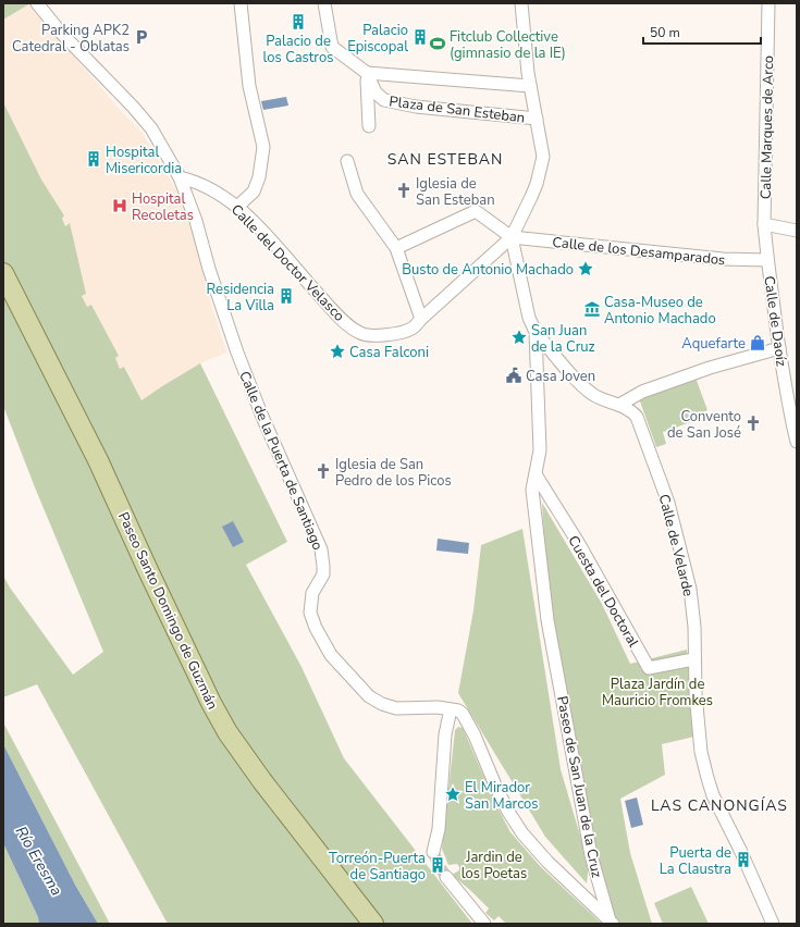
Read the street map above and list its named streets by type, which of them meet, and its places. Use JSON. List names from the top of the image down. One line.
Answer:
{"streets":{"main road":["Paseo Santo Domingo de Guzmán"],"street":["Plaza de San Esteban","Calle Marques de Arco","Calle de los Desamparados","Calle del Doctor Velasco","Calle de Daoíz","Calle de la Puerta de Santiago","Calle de Velarde","Cuesta del Doctoral","Paseo de San Juan de la Cruz"]},"crossings":[["Calle Marques de Arco","Calle de Daoíz"],["Calle de los Desamparados","Calle del Doctor Velasco"],["Calle de los Desamparados","Calle de Daoíz"],["Calle de los Desamparados","Paseo de San Juan de la Cruz"],["Calle del Doctor Velasco","Calle de la Puerta de Santiago"],["Calle del Doctor Velasco","Paseo de San Juan de la Cruz"],["Calle de la Puerta de Santiago","Paseo de San Juan de la Cruz"],["Calle de Velarde","Cuesta del Doctoral"],["Cuesta del Doctoral","Paseo de San Juan de la Cruz"]],"districts":["SAN ESTEBAN","LAS CANONGÍAS"],"water":["Río Eresma"],"parks":["Plaza Jardín de Mauricio Fromkes","Jardin de los Poetas"],"places":{"building":["Palacio de los Castros","Palacio Episcopal","Hospital Misericordia","Residencia La Villa","Puerta de La Claustra","Torreón-Puerta de Santiago"],"parking":["Parking APK2 Catedral - Oblatas"],"sports":["Fitclub Collective (gimnasio de la IE)"],"church":["Iglesia de San Esteban","Convento de San José","Iglesia de San Pedro de los Picos"],"hospital":["Hospital Recoletas"],"place":["Busto de Antonio Machado","San Juan de la Cruz","Casa Falconi","El Mirador San Marcos"],"museum":["Casa-Museo de Antonio Machado"],"shop":["Aquefarte"],"public building":["Casa Joven"]},"scale_bar":"50 m"}
